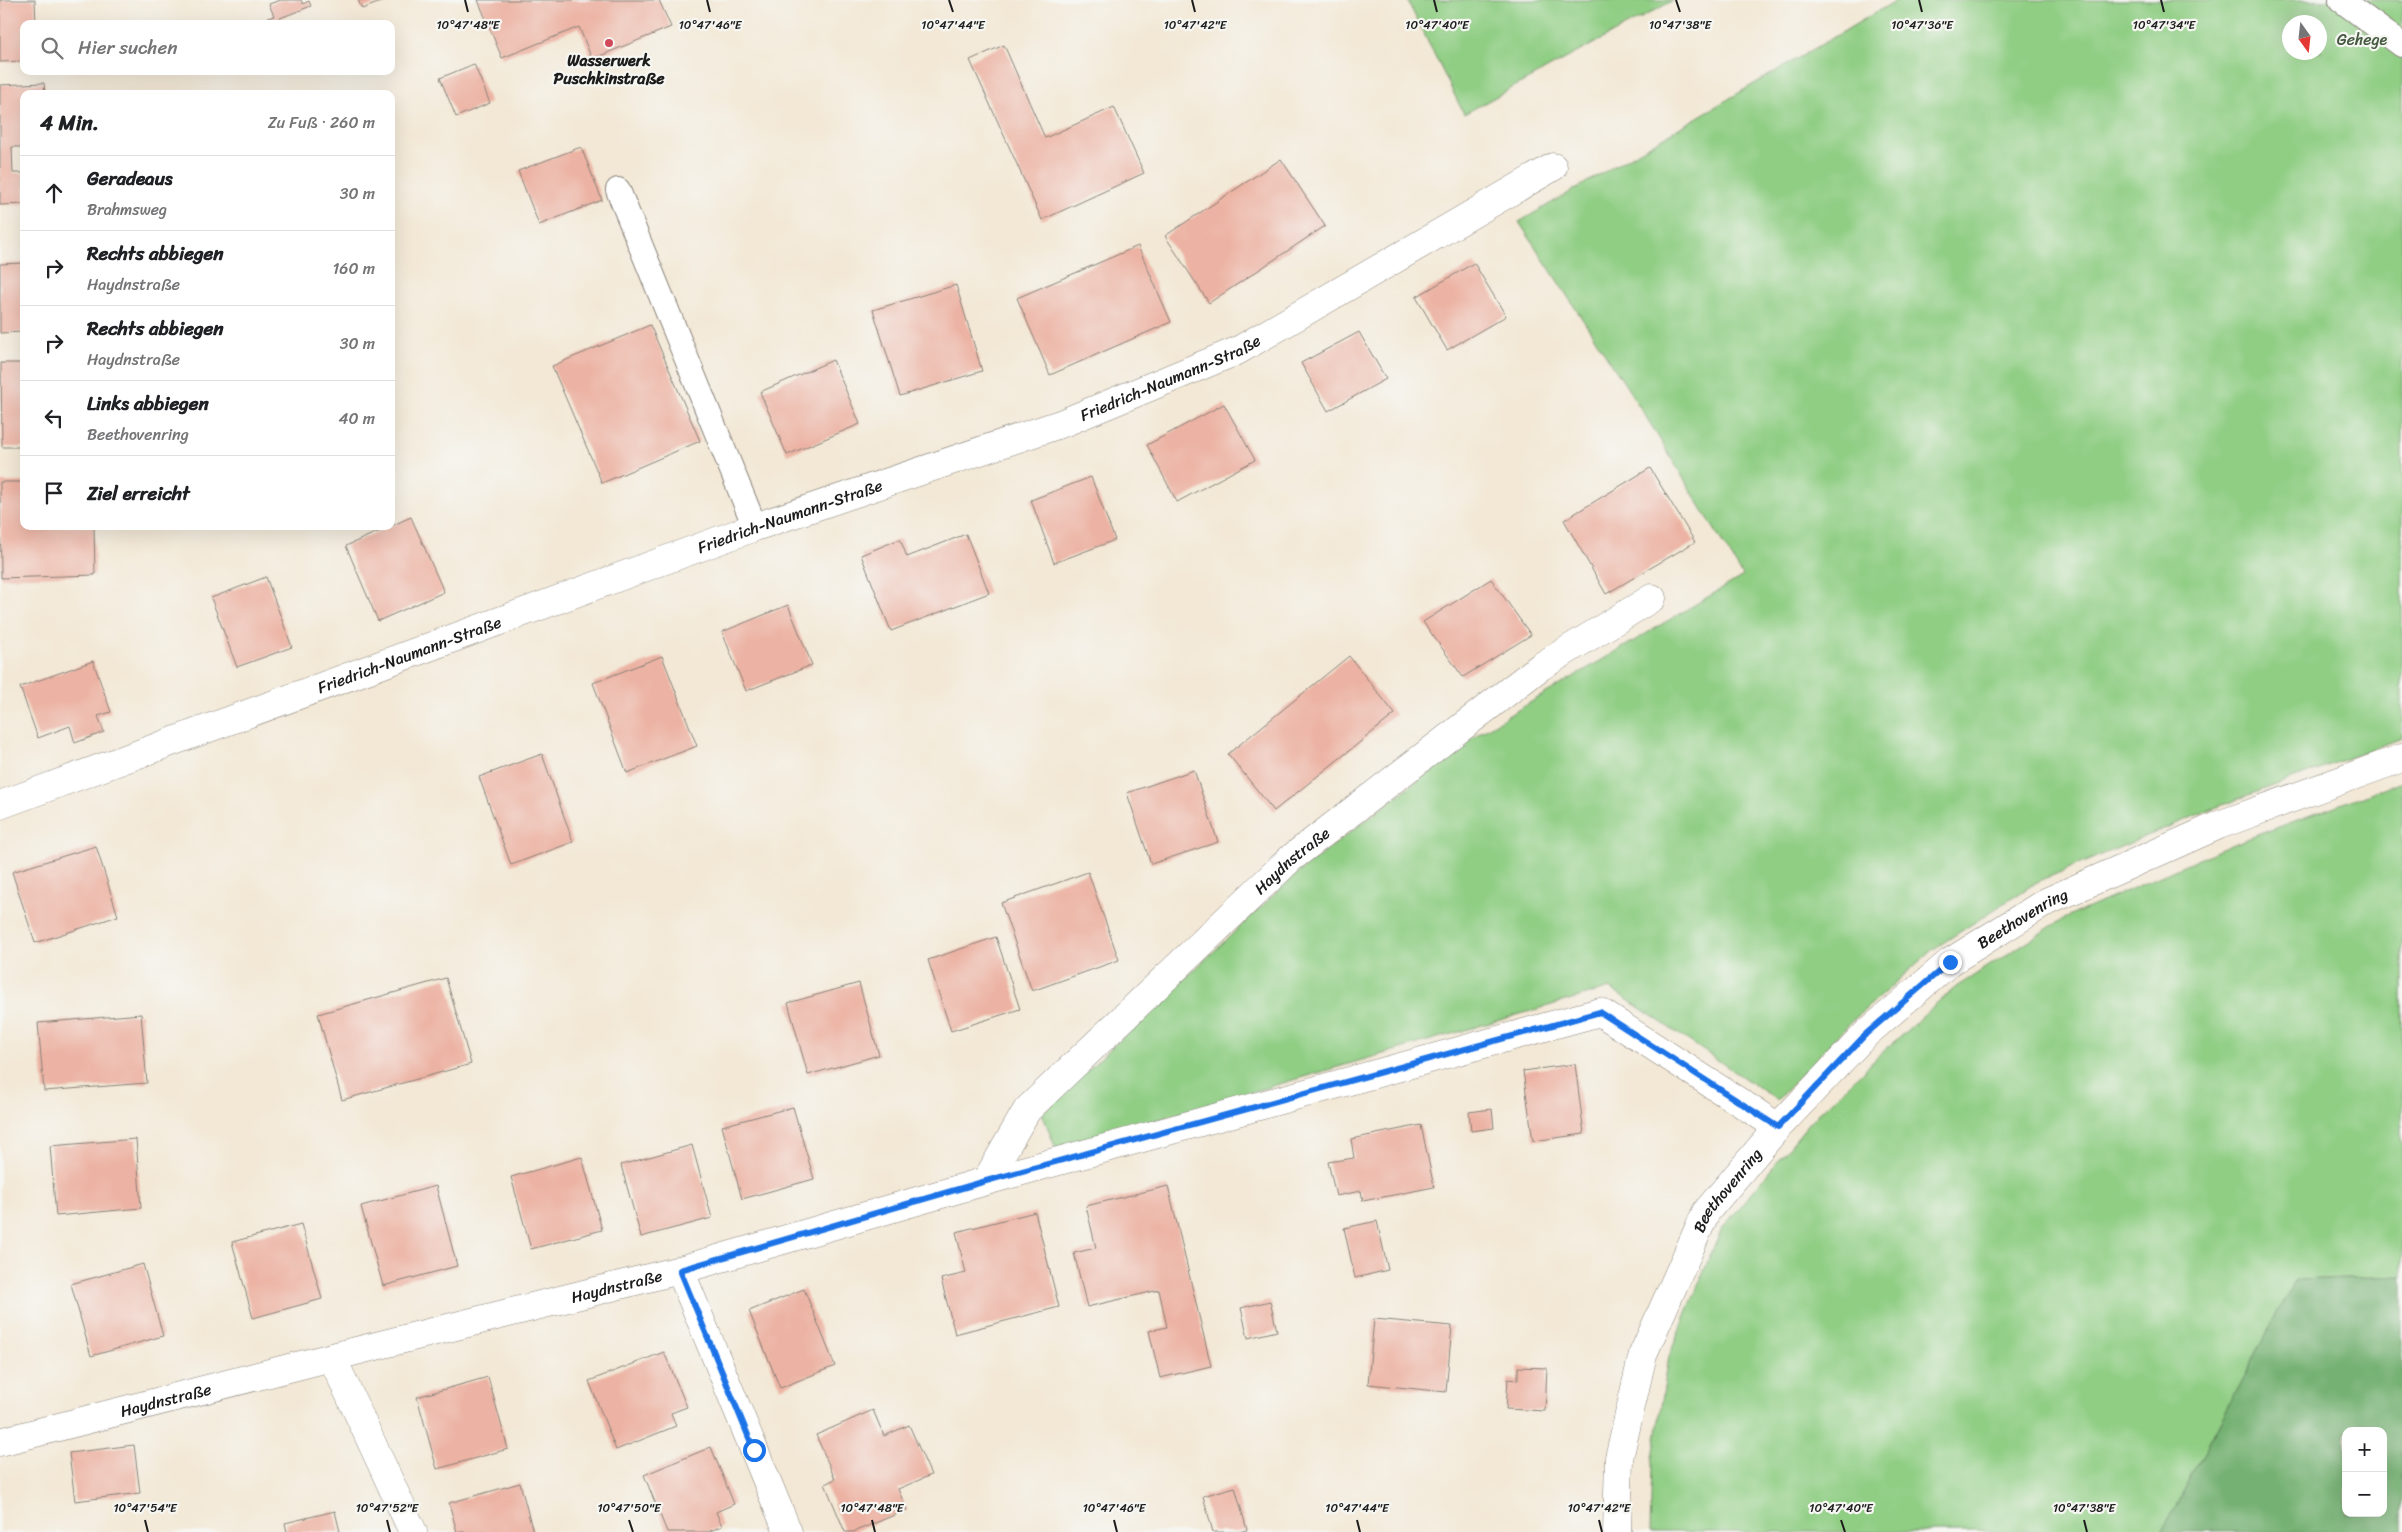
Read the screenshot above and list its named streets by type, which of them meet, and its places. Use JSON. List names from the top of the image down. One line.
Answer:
{"streets":{"street":["Friedrich-Naumann-Straße","Haydnstraße","Beethovenring"]},"crossings":[["Haydnstraße","Beethovenring"]],"parks":["Gehege"],"places":["Wasserwerk Puschkinstraße"],"north":"bottom","page":{"search":"Hier suchen","heading":["4 Min.","Zu Fuß · 260 m"],"list":[["Geradeaus","Brahmsweg","30 m"],["Rechts abbiegen","Haydnstraße","160 m"],["Rechts abbiegen","Haydnstraße","30 m"],["Links abbiegen","Beethovenring","40 m"],"Ziel erreicht"],"map_buttons":["+","−"]},"coordinates":["10°47'48\"E","10°47'46\"E","10°47'44\"E","10°47'42\"E","10°47'40\"E","10°47'38\"E","10°47'36\"E","10°47'34\"E","10°47'54\"E","10°47'52\"E","10°47'50\"E"]}
